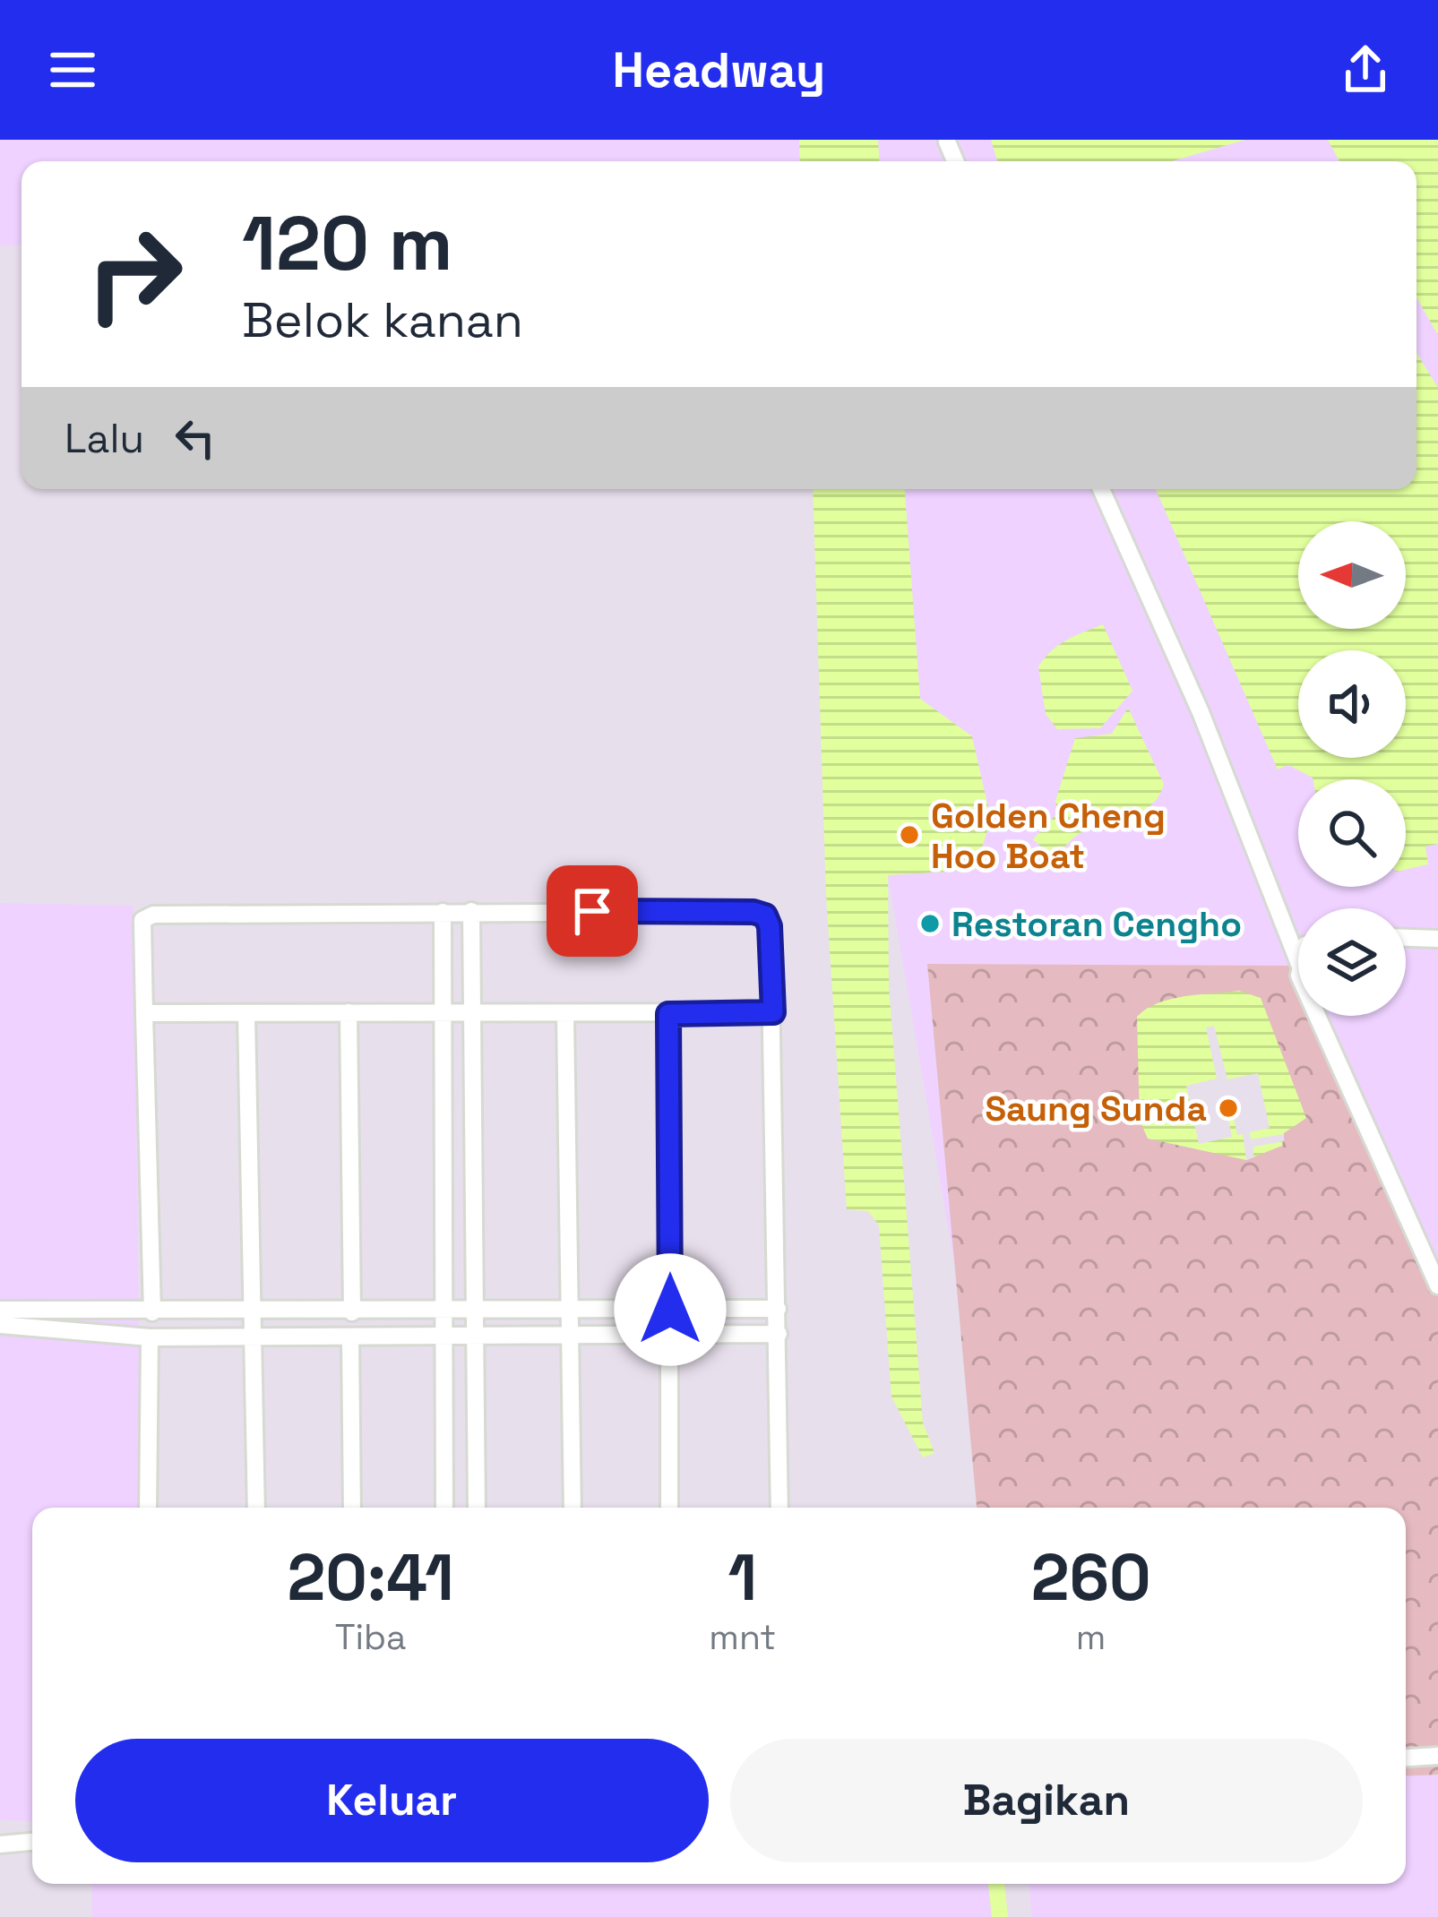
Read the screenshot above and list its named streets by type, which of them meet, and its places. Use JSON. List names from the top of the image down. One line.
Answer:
{"places":["Golden Cheng Hoo Boat","Restoran Cengho","Saung Sunda"],"north":"left","page":{"header":"Headway","turn":["120 m","Belok kanan"],"then":"Lalu","eta":["20:41","Tiba","1","mnt","260","m"],"buttons":["Keluar","Bagikan"]}}
